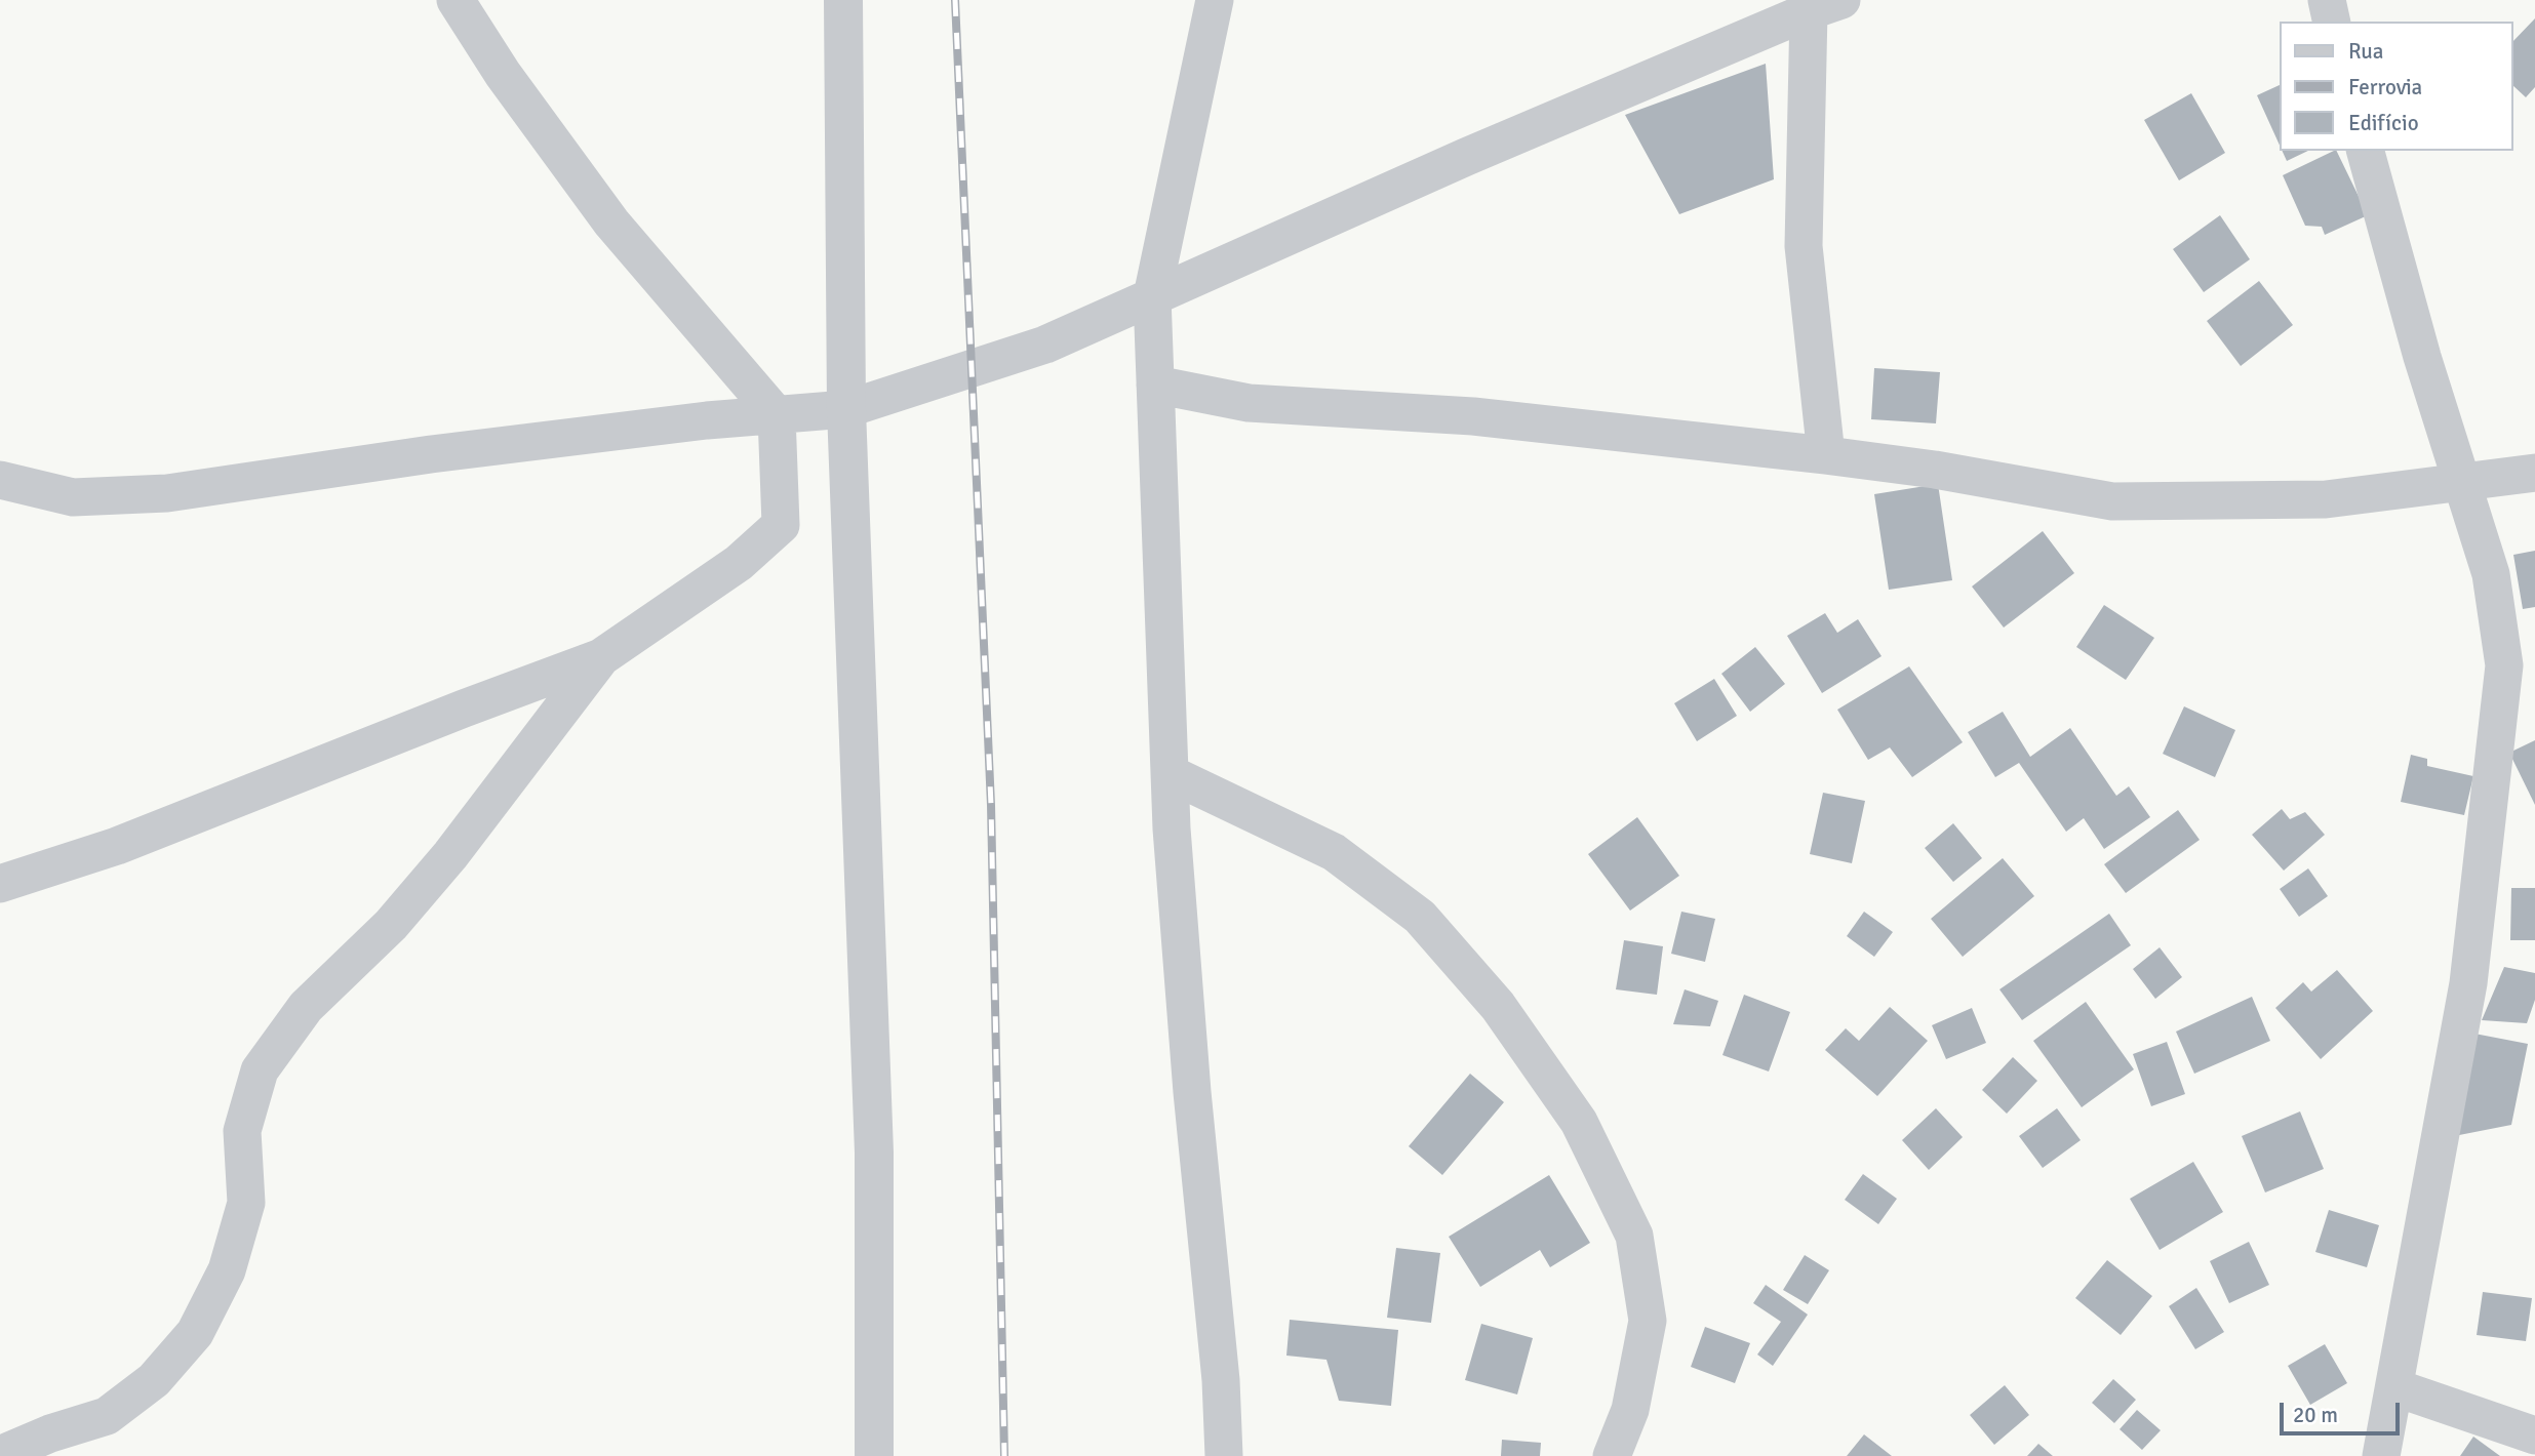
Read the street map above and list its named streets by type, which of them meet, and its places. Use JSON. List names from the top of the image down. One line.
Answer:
{"legend":["Rua","Ferrovia","Edifício"],"scale_bar":"20 m"}
